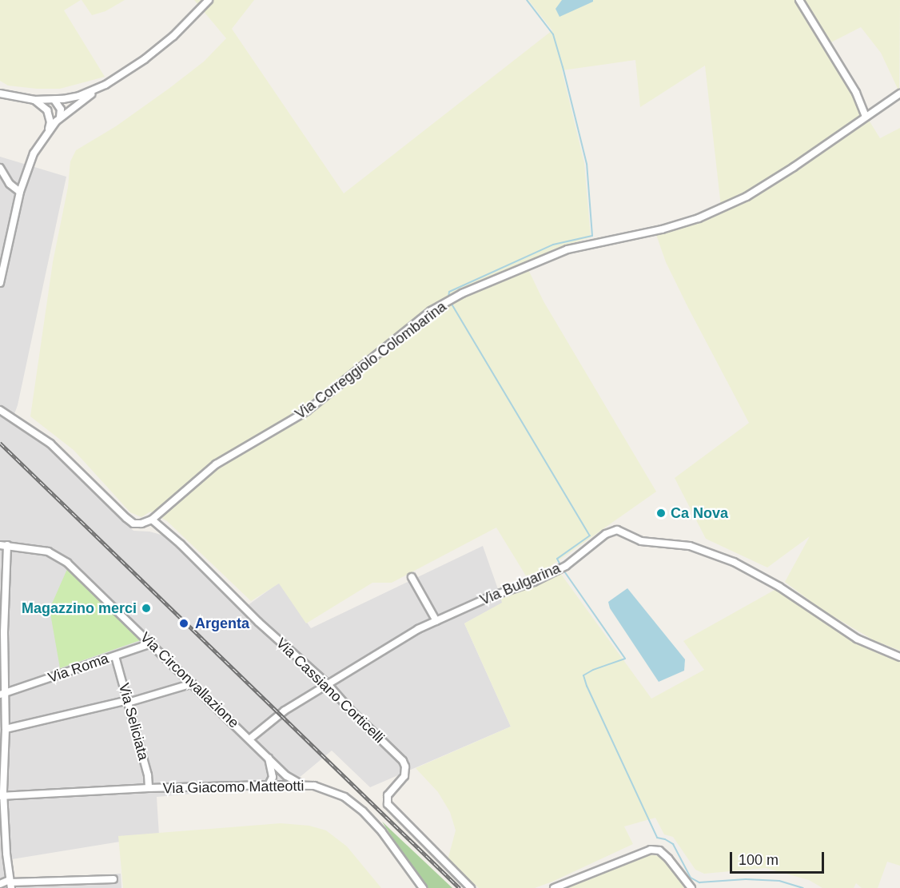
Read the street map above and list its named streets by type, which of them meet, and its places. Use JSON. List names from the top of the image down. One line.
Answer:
{"streets":{"street":["Via Correggiolo Colombarina","Via Bulgarina","Via Roma","Via Circonvallazione","Via Cassiano Corticelli","Via Seliciata","Via Giacomo Matteotti"]},"crossings":[["Via Correggiolo Colombarina","Via Cassiano Corticelli"],["Via Bulgarina","Via Circonvallazione"],["Via Bulgarina","Via Cassiano Corticelli"],["Via Roma","Via Circonvallazione"],["Via Roma","Via Seliciata"],["Via Circonvallazione","Via Giacomo Matteotti"],["Via Seliciata","Via Giacomo Matteotti"]],"places":["Ca Nova","Magazzino merci","Argenta"],"scale_bar":"100 m"}
